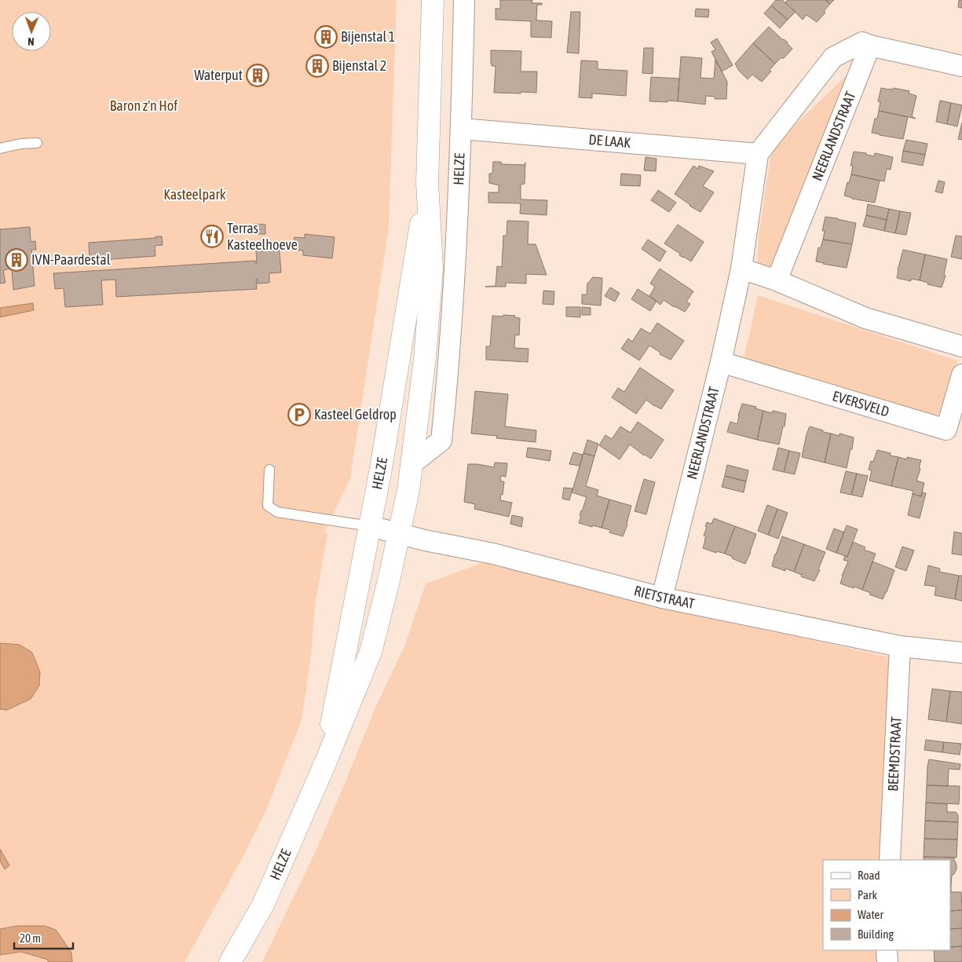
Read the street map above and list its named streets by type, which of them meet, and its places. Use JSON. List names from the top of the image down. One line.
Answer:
{"streets":{"main road":["HELZE"],"street":["NEERLANDSTRAAT","DE LAAK","EVERSVELD","RIETSTRAAT","BEEMDSTRAAT"]},"crossings":[["NEERLANDSTRAAT","DE LAAK"],["NEERLANDSTRAAT","EVERSVELD"],["NEERLANDSTRAAT","RIETSTRAAT"],["DE LAAK","HELZE"],["HELZE","RIETSTRAAT"],["RIETSTRAAT","BEEMDSTRAAT"]],"parks":["Baron z'n Hof","Kasteelpark"],"places":{"building":["Bijenstal 1","Bijenstal 2","Waterput","IVN-Paardestal"],"restaurant":["Terras Kasteelhoeve"],"parking":["Kasteel Geldrop"]},"legend":["Road","Park","Water","Building"],"scale_bar":"20 m","north":"bottom"}
